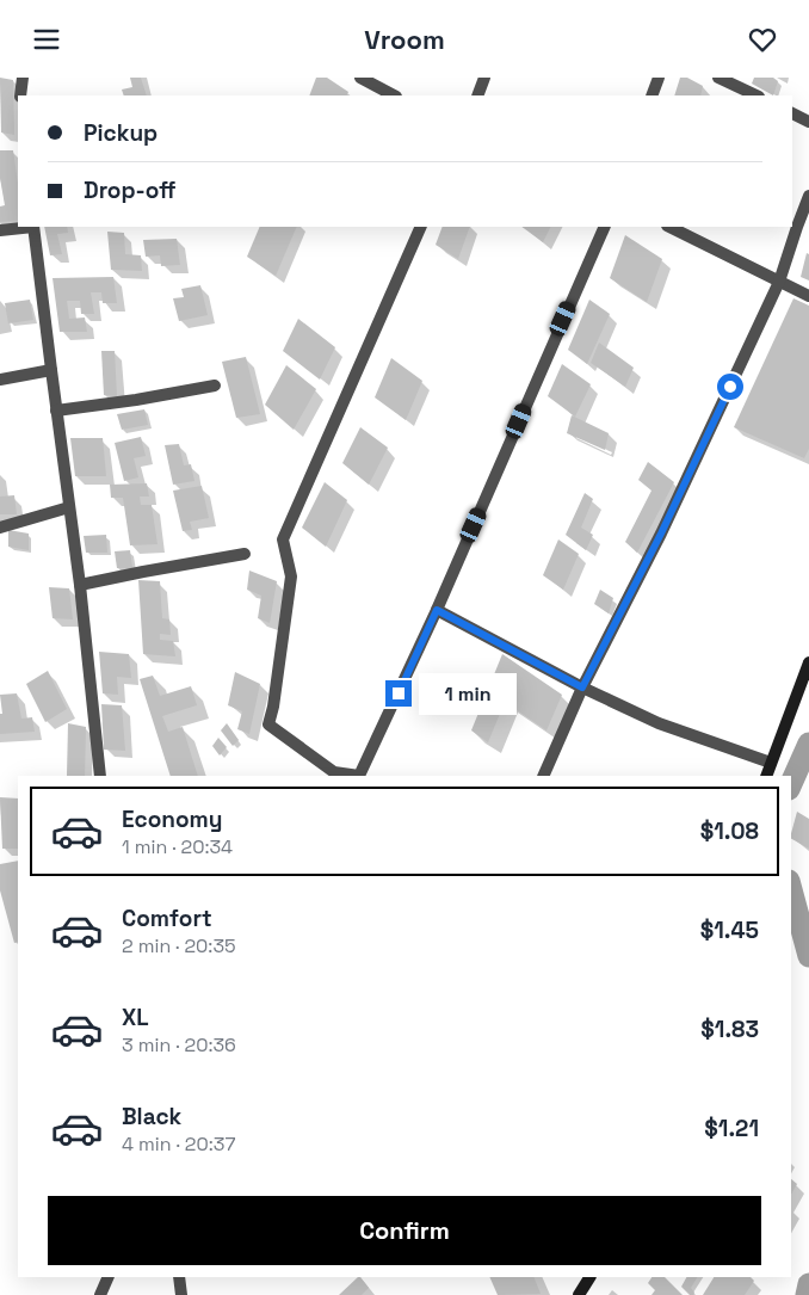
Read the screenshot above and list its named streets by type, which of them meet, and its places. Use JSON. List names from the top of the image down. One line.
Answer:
{"page":{"header":"Vroom","banner":["Pickup","Drop-off"],"bubble":"1 min","list":[{"name":"Economy","note":"1 min · 20:34","value":"$1.08"},{"name":"Comfort","note":"2 min · 20:35","value":"$1.45"},{"name":"XL","note":"3 min · 20:36","value":"$1.83"},{"name":"Black","note":"4 min · 20:37","value":"$1.21"}],"buttons":"Confirm"}}
